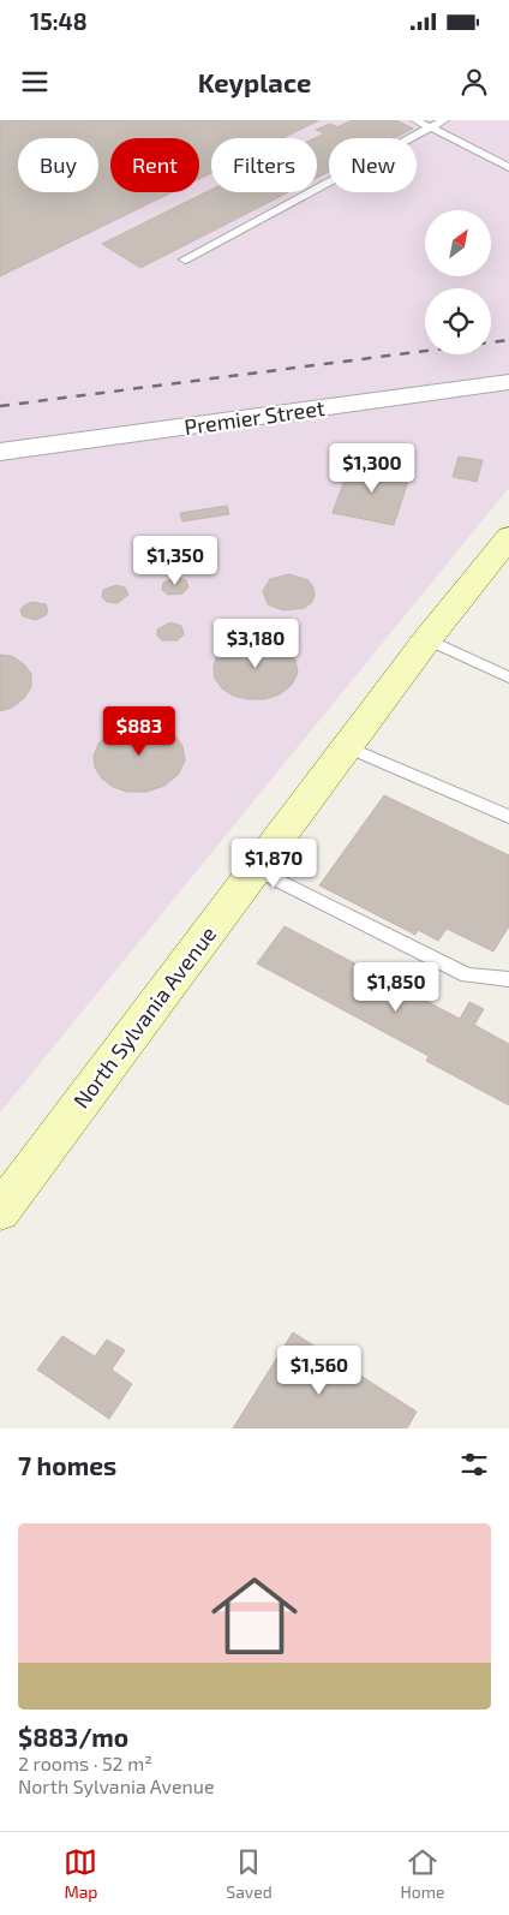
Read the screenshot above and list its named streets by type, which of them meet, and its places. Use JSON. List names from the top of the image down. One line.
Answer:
{"streets":{"main road":["North Sylvania Avenue"],"street":["Premier Street"]},"north":"top right","page":{"status":"15:48","header":"Keyplace","chip":["Buy","Rent","Filters","New"],"price":["$1,300","$1,350","$3,180","$883","$1,870","$1,850","$1,560"],"heading":"7 homes","list":[{"name":"$883/mo","note":"2 rooms · 52 m² · North Sylvania Avenue"}],"tabs":["Map","Saved","Home"]}}
